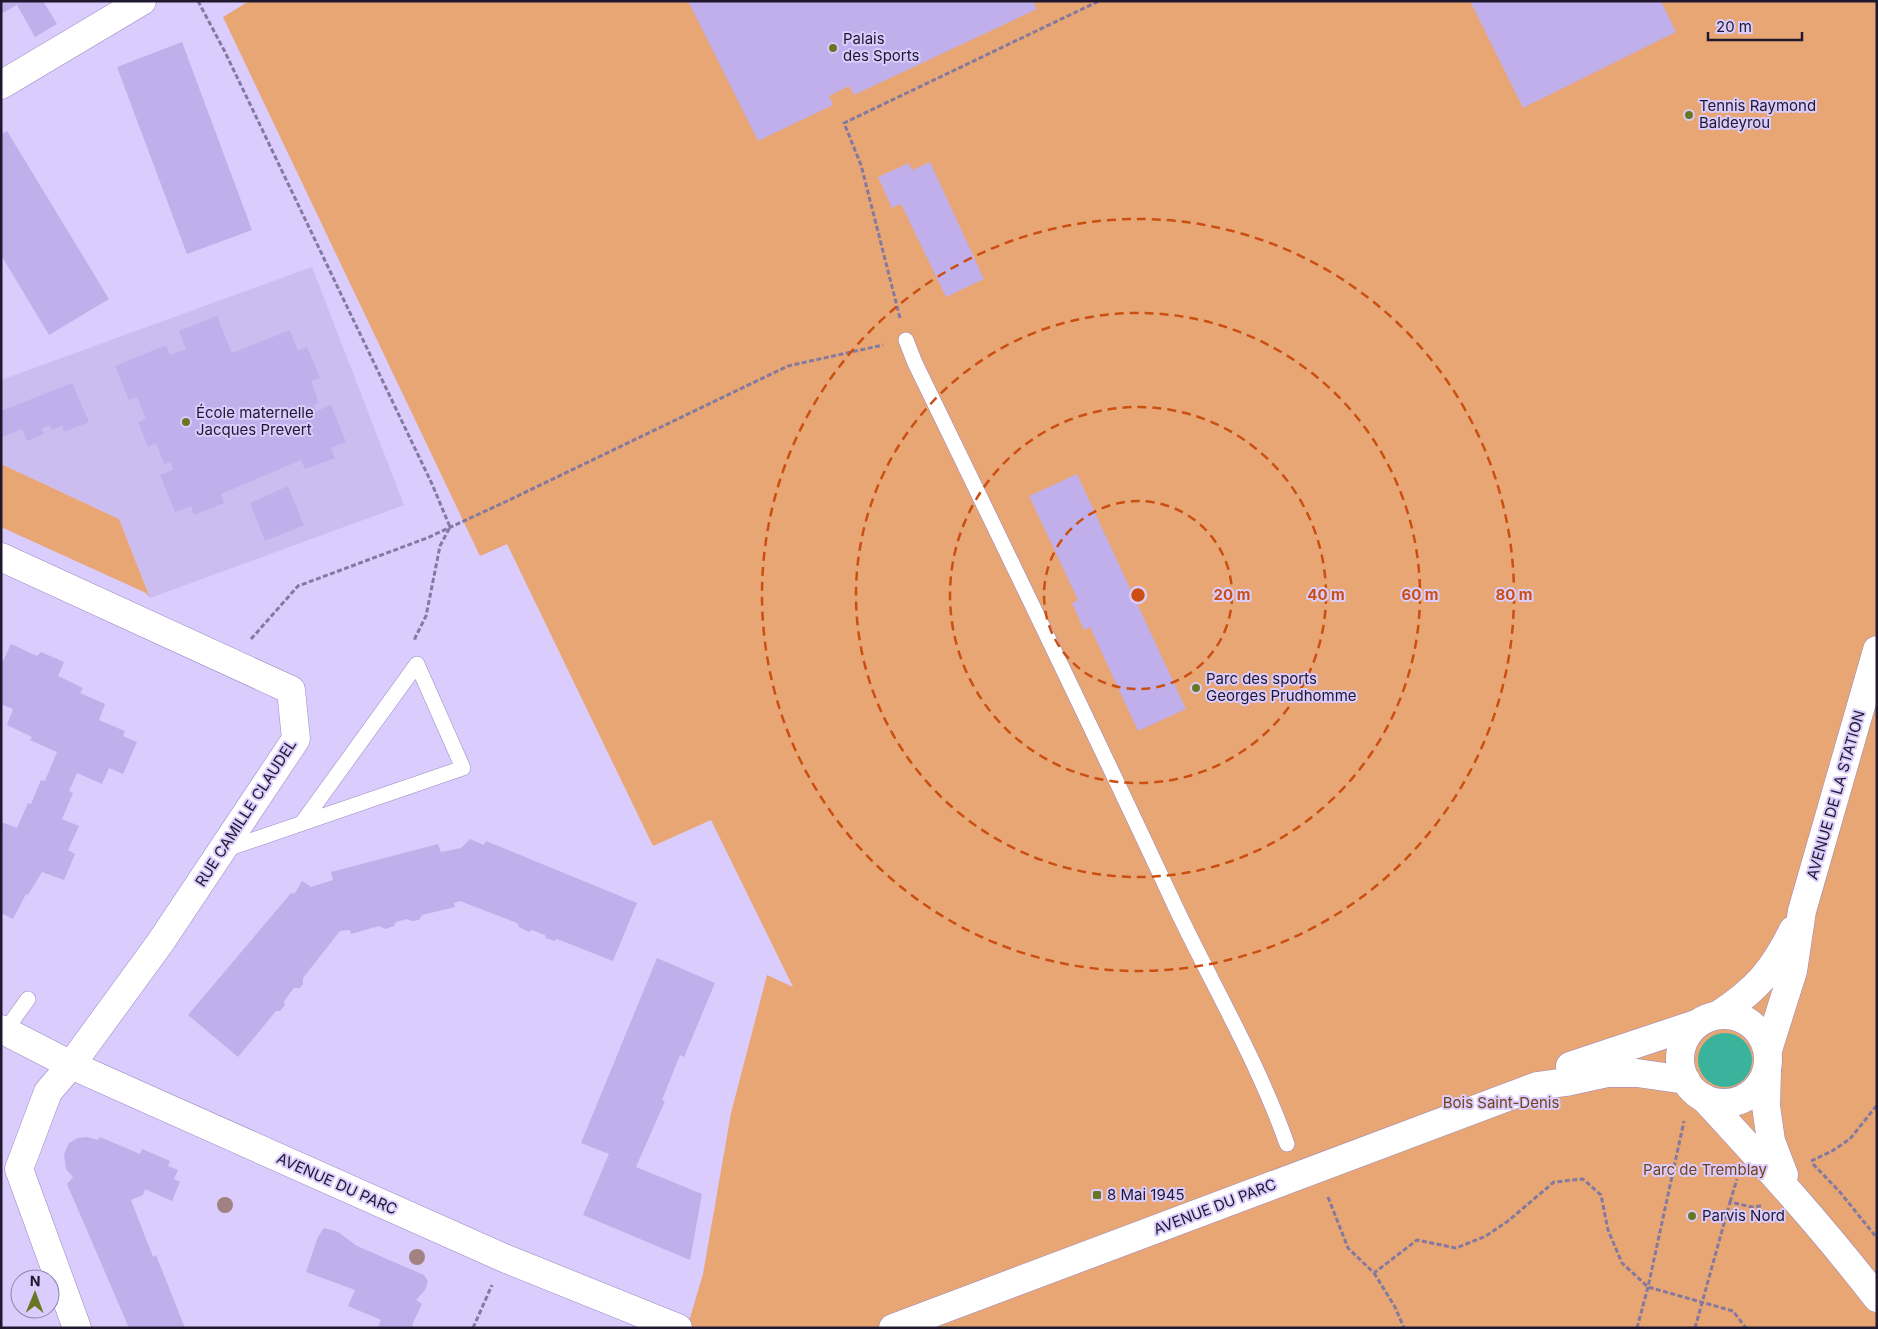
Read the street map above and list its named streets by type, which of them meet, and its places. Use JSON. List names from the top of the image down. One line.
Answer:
{"streets":{"street":["AVENUE DE LA STATION","RUE CAMILLE CLAUDEL","AVENUE DU PARC"]},"crossings":[["AVENUE DE LA STATION","AVENUE DU PARC"],["RUE CAMILLE CLAUDEL","AVENUE DU PARC"]],"parks":["Bois Saint-Denis","Parc de Tremblay"],"places":{"other":["Palais des Sports","Tennis Raymond Baldeyrou","École maternelle Jacques Prevert","Parc des sports Georges Prudhomme","Parvis Nord"],"transit":["8 Mai 1945"]},"scale_bar":"20 m","north":"top","rings":["20 m","40 m","60 m","80 m"]}
